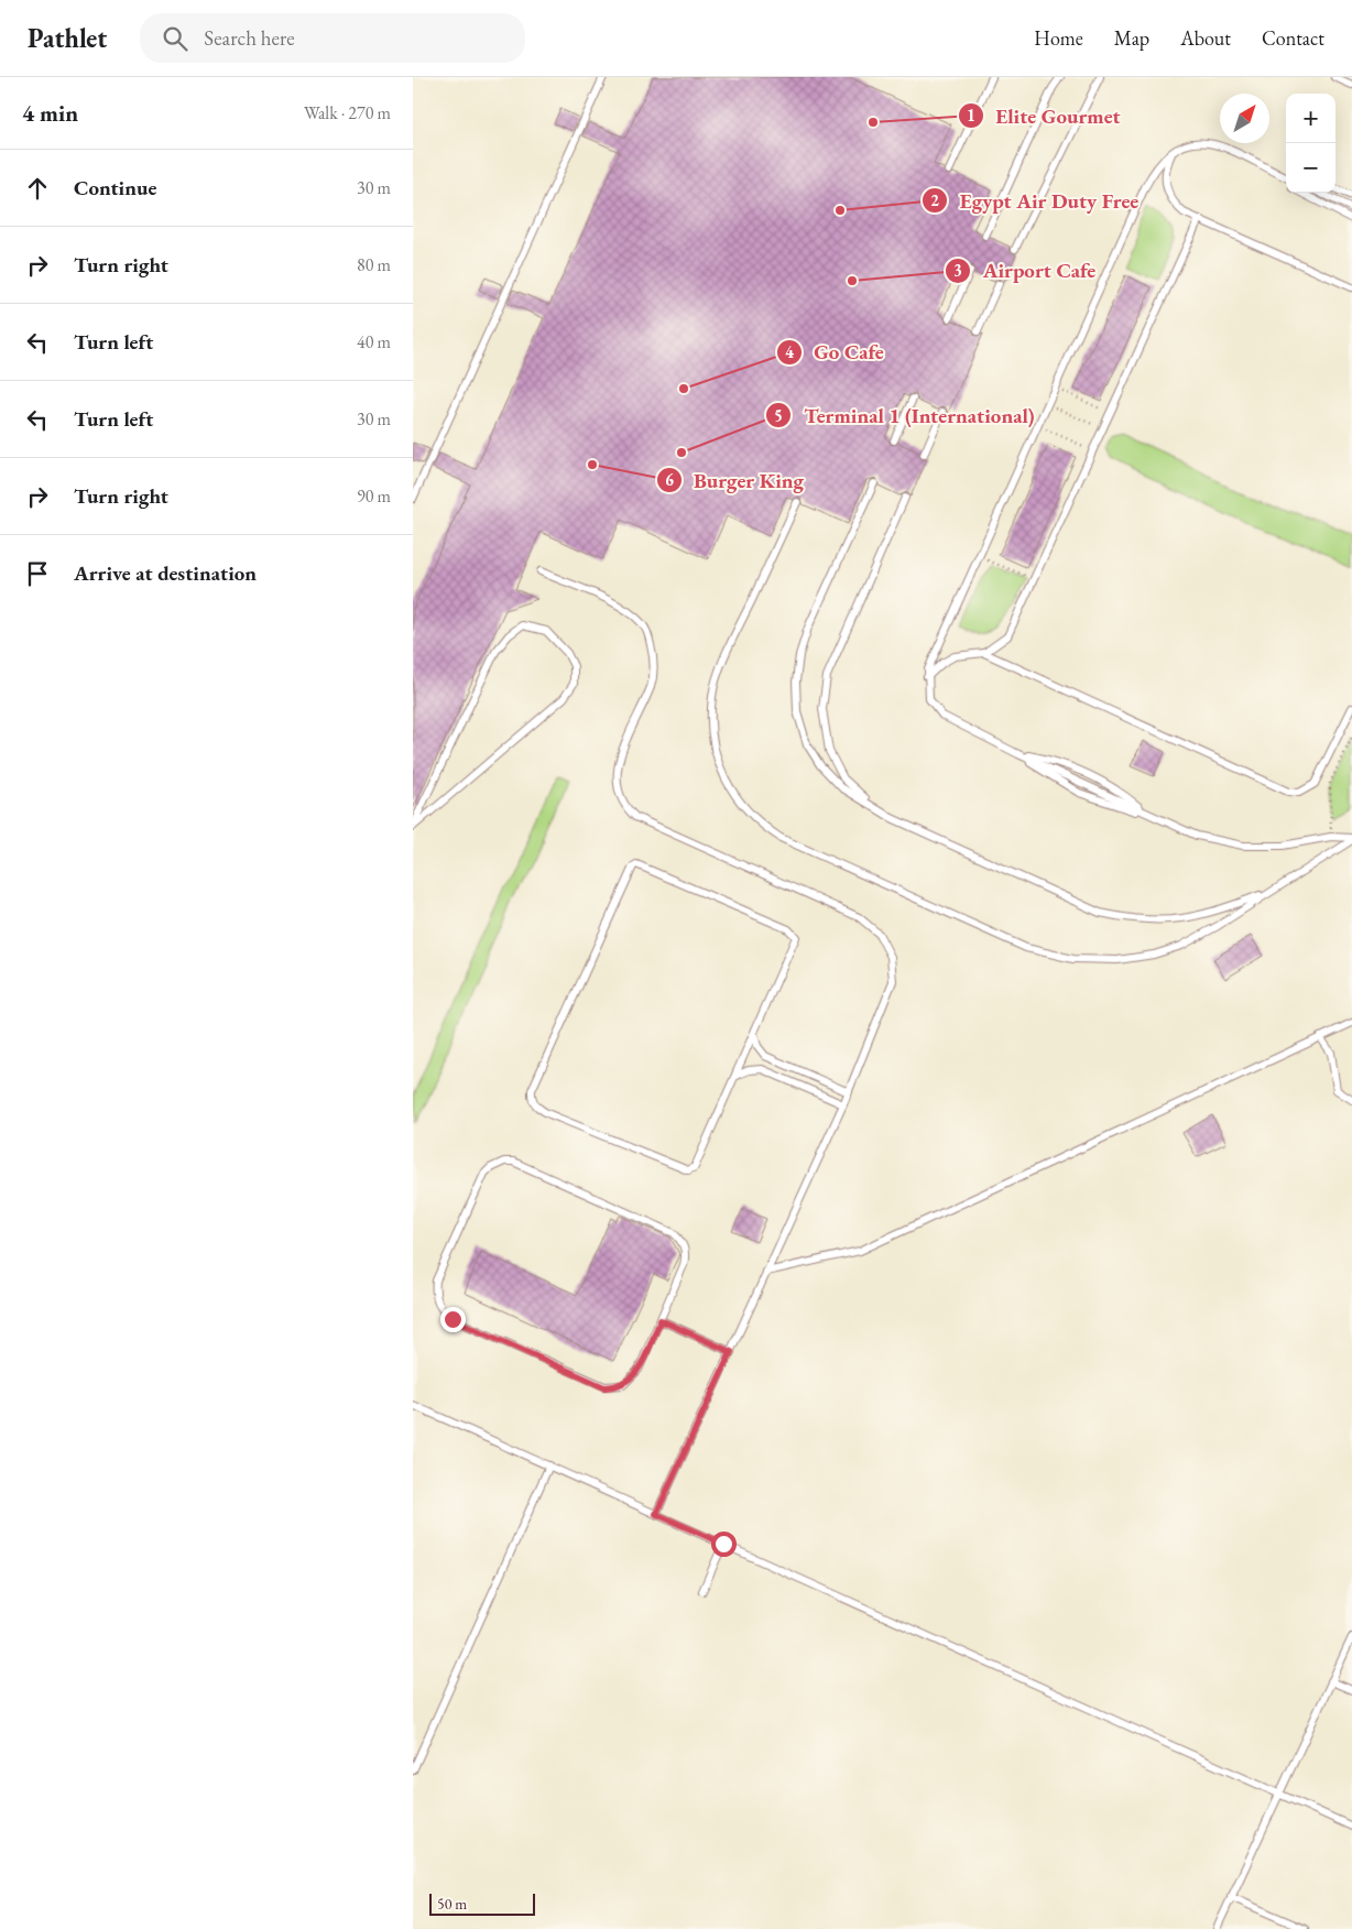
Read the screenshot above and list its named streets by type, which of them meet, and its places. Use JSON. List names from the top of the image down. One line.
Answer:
{"places":["Elite Gourmet","Egypt Air Duty Free","Airport Cafe","Go Cafe","Terminal 1 (International)","Burger King"],"scale_bar":"50 m","north":"top right","page":{"header":"Pathlet","search":"Search here","nav":["Home","Map","About","Contact"],"heading":["4 min","Walk · 270 m"],"map_buttons":["+","−"],"list":[["Continue","30 m"],["Turn right","80 m"],["Turn left","40 m"],["Turn left","30 m"],["Turn right","90 m"],"Arrive at destination"],"scale":"50 m"}}
